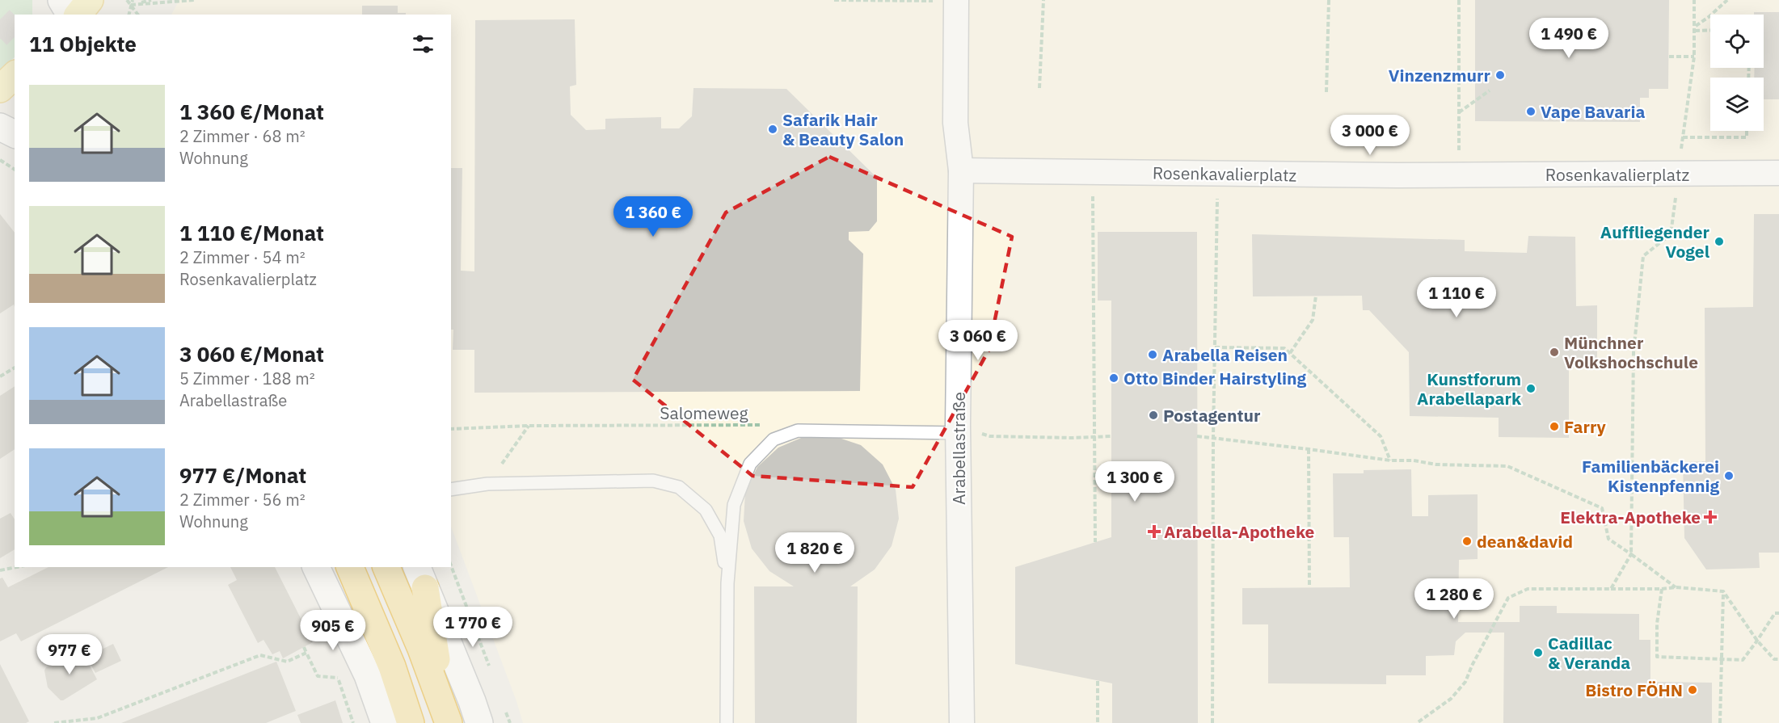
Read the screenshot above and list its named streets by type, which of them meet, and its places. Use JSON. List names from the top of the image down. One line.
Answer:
{"streets":{"street":["Rosenkavalierplatz","Arabellastraße"],"path":["Salomeweg"]},"crossings":[["Rosenkavalierplatz","Arabellastraße"]],"places":{"other":["Vinzenzmurr","Vape Bavaria","Safarik Hair & Beauty Salon","Auffliegender Vogel","Münchner Volkshochschule","Arabella Reisen","Otto Binder Hairstyling","Kunstforum Arabellapark","Postagentur","Farry","Familienbäckerei Kistenpfennig","dean&david","Cadillac & Veranda","Bistro FÖHN"],"health":["Elektra-Apotheke","Arabella-Apotheke"]},"page":{"heading":"11 Objekte","price":["1 490 €","3 000 €","1 360 €","1 110 €","3 060 €","1 300 €","1 820 €","1 280 €","1 770 €","905 €","977 €"],"list":[{"name":"1 360 €/Monat","note":"2 Zimmer · 68 m² · Wohnung"},{"name":"1 110 €/Monat","note":"2 Zimmer · 54 m² · Rosenkavalierplatz"},{"name":"3 060 €/Monat","note":"5 Zimmer · 188 m² · Arabellastraße"},{"name":"977 €/Monat","note":"2 Zimmer · 56 m² · Wohnung"}]}}
